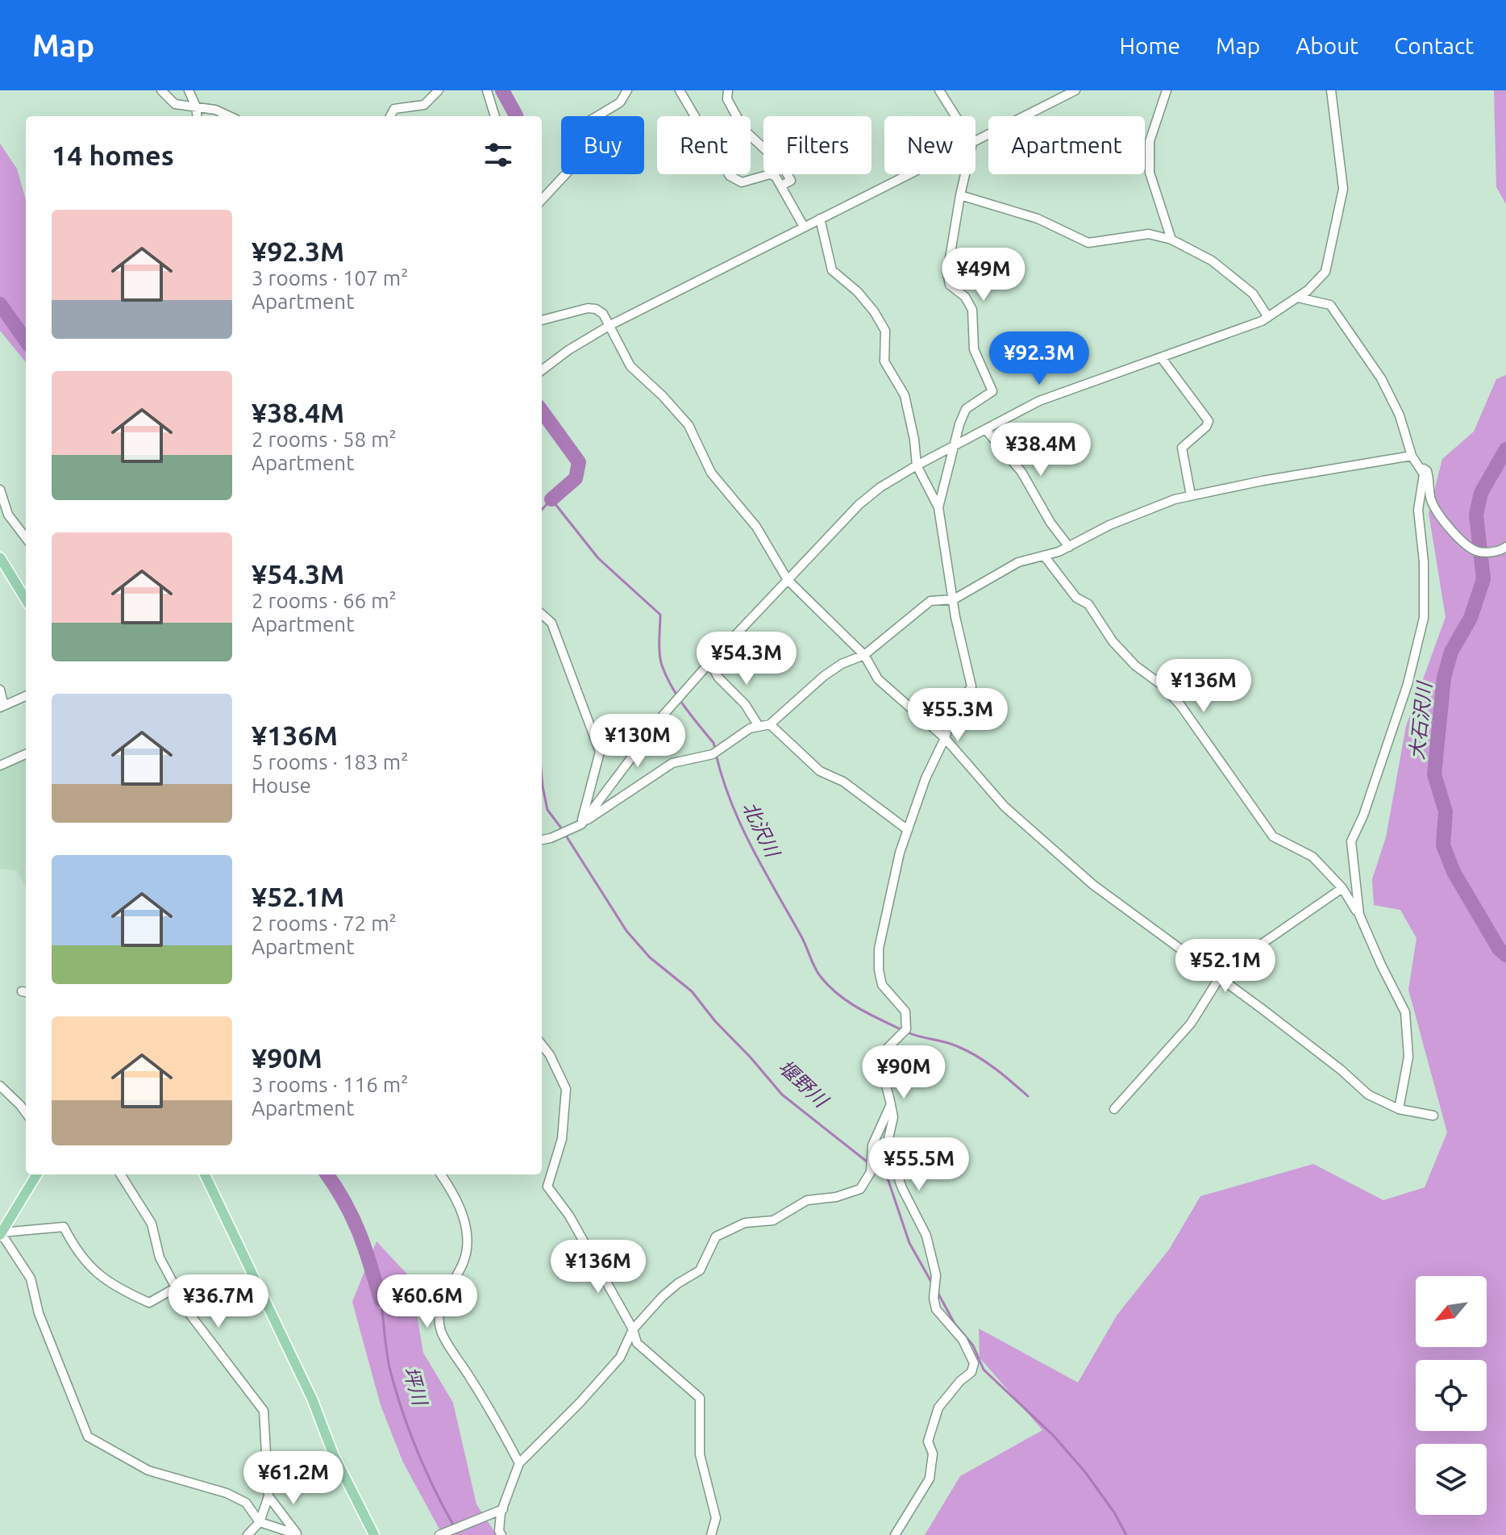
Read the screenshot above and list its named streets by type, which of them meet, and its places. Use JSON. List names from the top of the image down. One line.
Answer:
{"water":["大石沢川","北沢川","堰野川","坪川"],"north":"bottom left","page":{"header":"Map","nav":["Home","Map","About","Contact"],"chip":["Buy","Rent","Filters","New","Apartment"],"heading":"14 homes","list":[{"name":"¥92.3M","note":"3 rooms · 107 m² · Apartment"},{"name":"¥38.4M","note":"2 rooms · 58 m² · Apartment"},{"name":"¥54.3M","note":"2 rooms · 66 m² · Apartment"},{"name":"¥136M","note":"5 rooms · 183 m² · House"},{"name":"¥52.1M","note":"2 rooms · 72 m² · Apartment"},{"name":"¥90M","note":"3 rooms · 116 m² · Apartment"}],"price":["¥49M","¥92.3M","¥38.4M","¥54.3M","¥136M","¥55.3M","¥130M","¥52.1M","¥90M","¥55.5M","¥136M","¥36.7M","¥60.6M","¥61.2M"]}}
